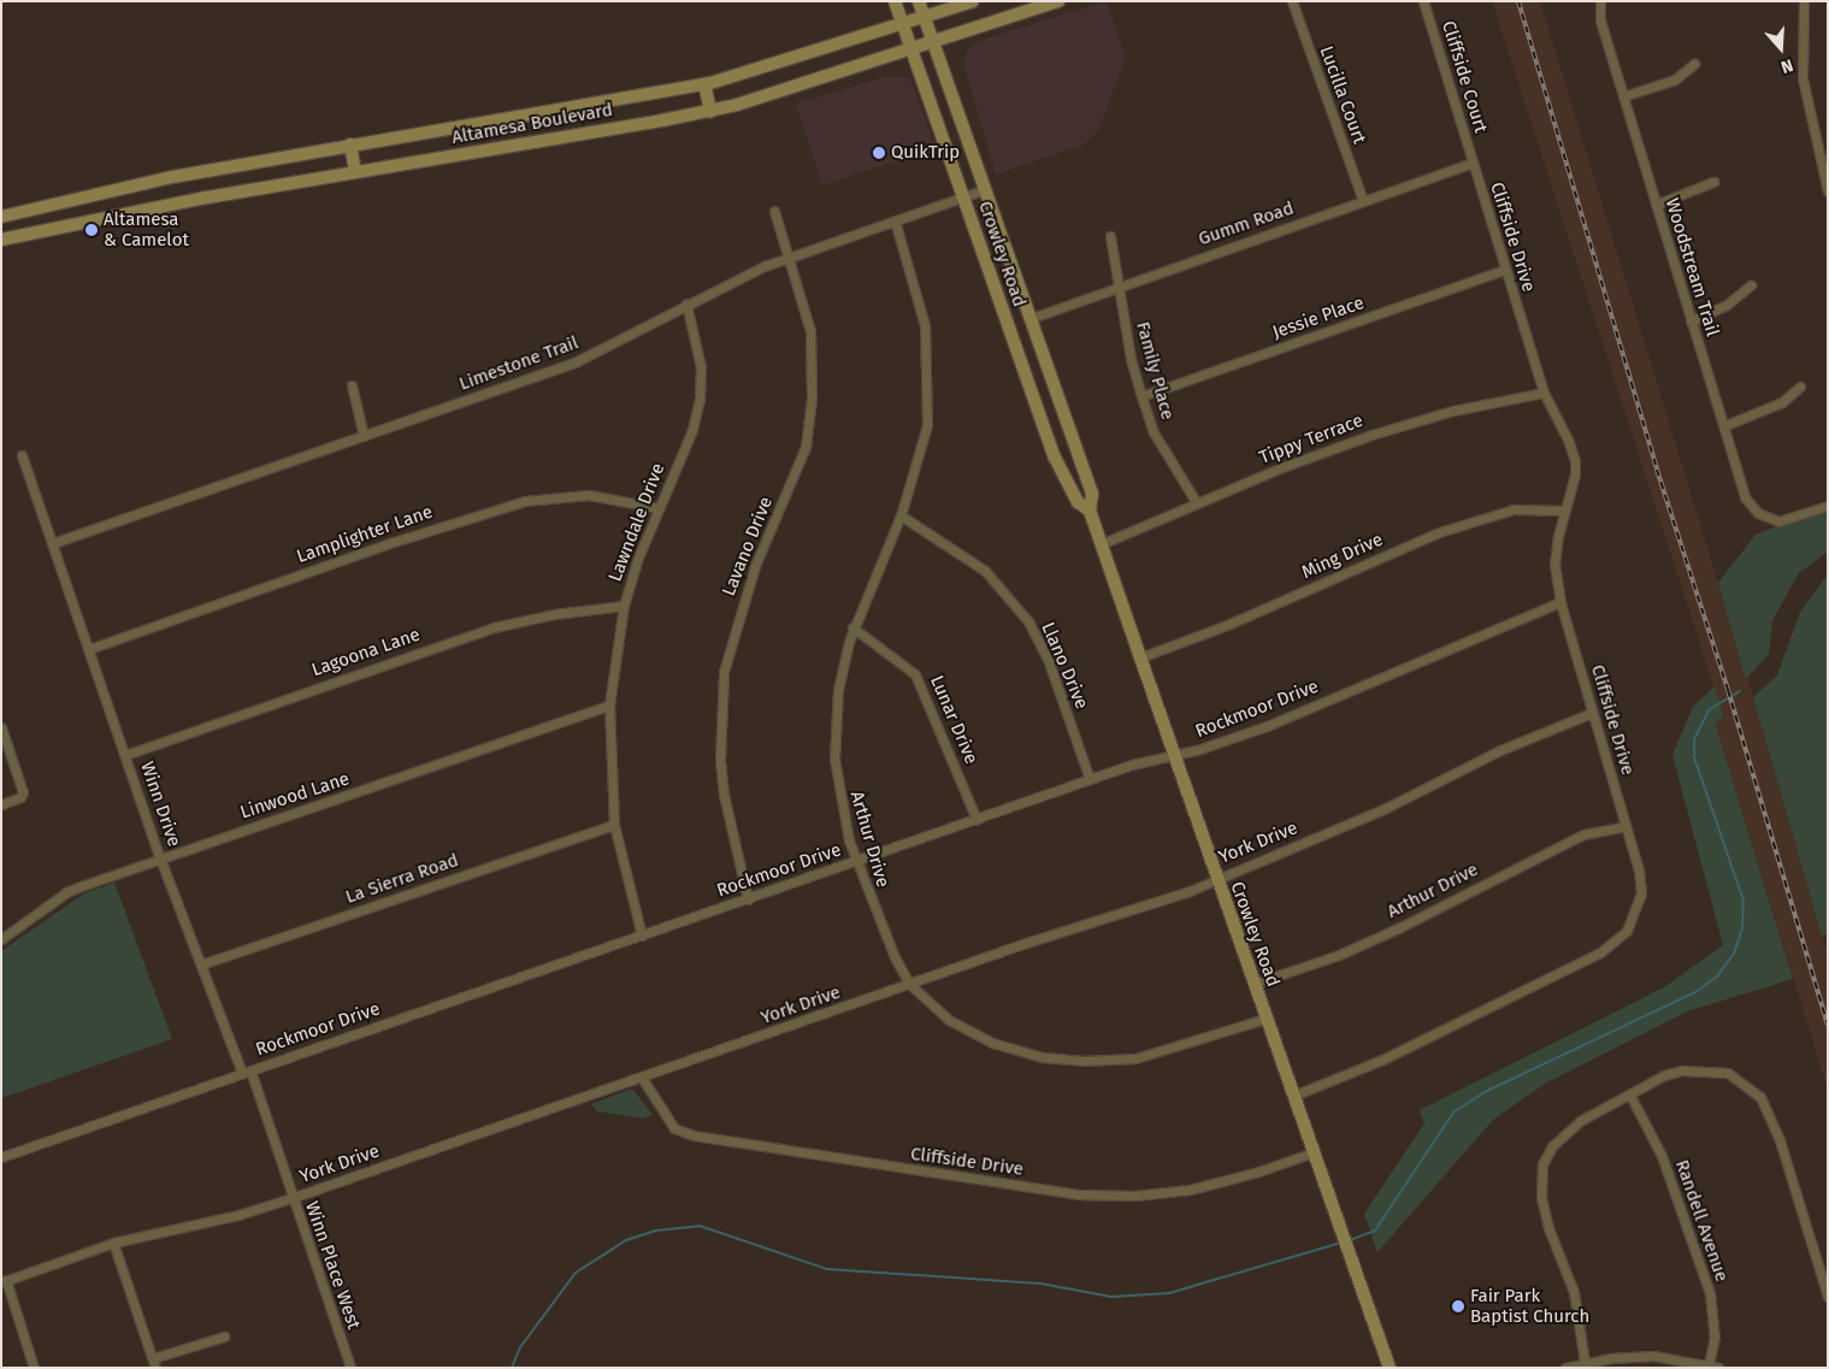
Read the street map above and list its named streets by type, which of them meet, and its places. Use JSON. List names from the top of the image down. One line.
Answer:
{"streets":{"main road":["Altamesa Boulevard","Crowley Road"],"street":["Cliffside Court","Lucilla Court","Gumm Road","Cliffside Drive","Woodstream Trail","Jessie Place","Limestone Trail","Family Place","Tippy Terrace","Lawndale Drive","Lamplighter Lane","Lavano Drive","Ming Drive","Lagoona Lane","Llano Drive","Rockmoor Drive","Lunar Drive","Linwood Lane","Winn Drive","Arthur Drive","York Drive","La Sierra Road","Randell Avenue","Winn Place West"]},"crossings":[["Cliffside Court","Gumm Road"],["Cliffside Court","Cliffside Drive"],["Lucilla Court","Gumm Road"],["Altamesa Boulevard","Crowley Road"],["Gumm Road","Cliffside Drive"],["Gumm Road","Crowley Road"],["Gumm Road","Family Place"],["Cliffside Drive","Crowley Road"],["Cliffside Drive","Jessie Place"],["Cliffside Drive","Tippy Terrace"],["Cliffside Drive","Ming Drive"],["Cliffside Drive","Rockmoor Drive"],["Cliffside Drive","Arthur Drive"],["Cliffside Drive","York Drive"],["Crowley Road","Limestone Trail"],["Crowley Road","Tippy Terrace"],["Crowley Road","Ming Drive"],["Crowley Road","Rockmoor Drive"],["Crowley Road","Arthur Drive"],["Crowley Road","York Drive"],["Jessie Place","Family Place"],["Limestone Trail","Lawndale Drive"],["Limestone Trail","Lavano Drive"],["Limestone Trail","Winn Drive"],["Limestone Trail","Arthur Drive"],["Family Place","Tippy Terrace"],["Lawndale Drive","Lamplighter Lane"],["Lawndale Drive","Lagoona Lane"],["Lawndale Drive","Rockmoor Drive"],["Lawndale Drive","Linwood Lane"],["Lawndale Drive","La Sierra Road"],["Lamplighter Lane","Winn Drive"],["Lavano Drive","Rockmoor Drive"],["Lagoona Lane","Winn Drive"],["Llano Drive","Rockmoor Drive"],["Llano Drive","Arthur Drive"],["Rockmoor Drive","Lunar Drive"],["Rockmoor Drive","Winn Drive"],["Rockmoor Drive","Arthur Drive"],["Rockmoor Drive","Winn Place West"],["Lunar Drive","Arthur Drive"],["Linwood Lane","Winn Drive"],["Winn Drive","La Sierra Road"],["Winn Drive","Winn Place West"],["Arthur Drive","York Drive"],["York Drive","Winn Place West"]],"places":["QuikTrip","Altamesa & Camelot","Fair Park Baptist Church"],"north":"bottom"}
